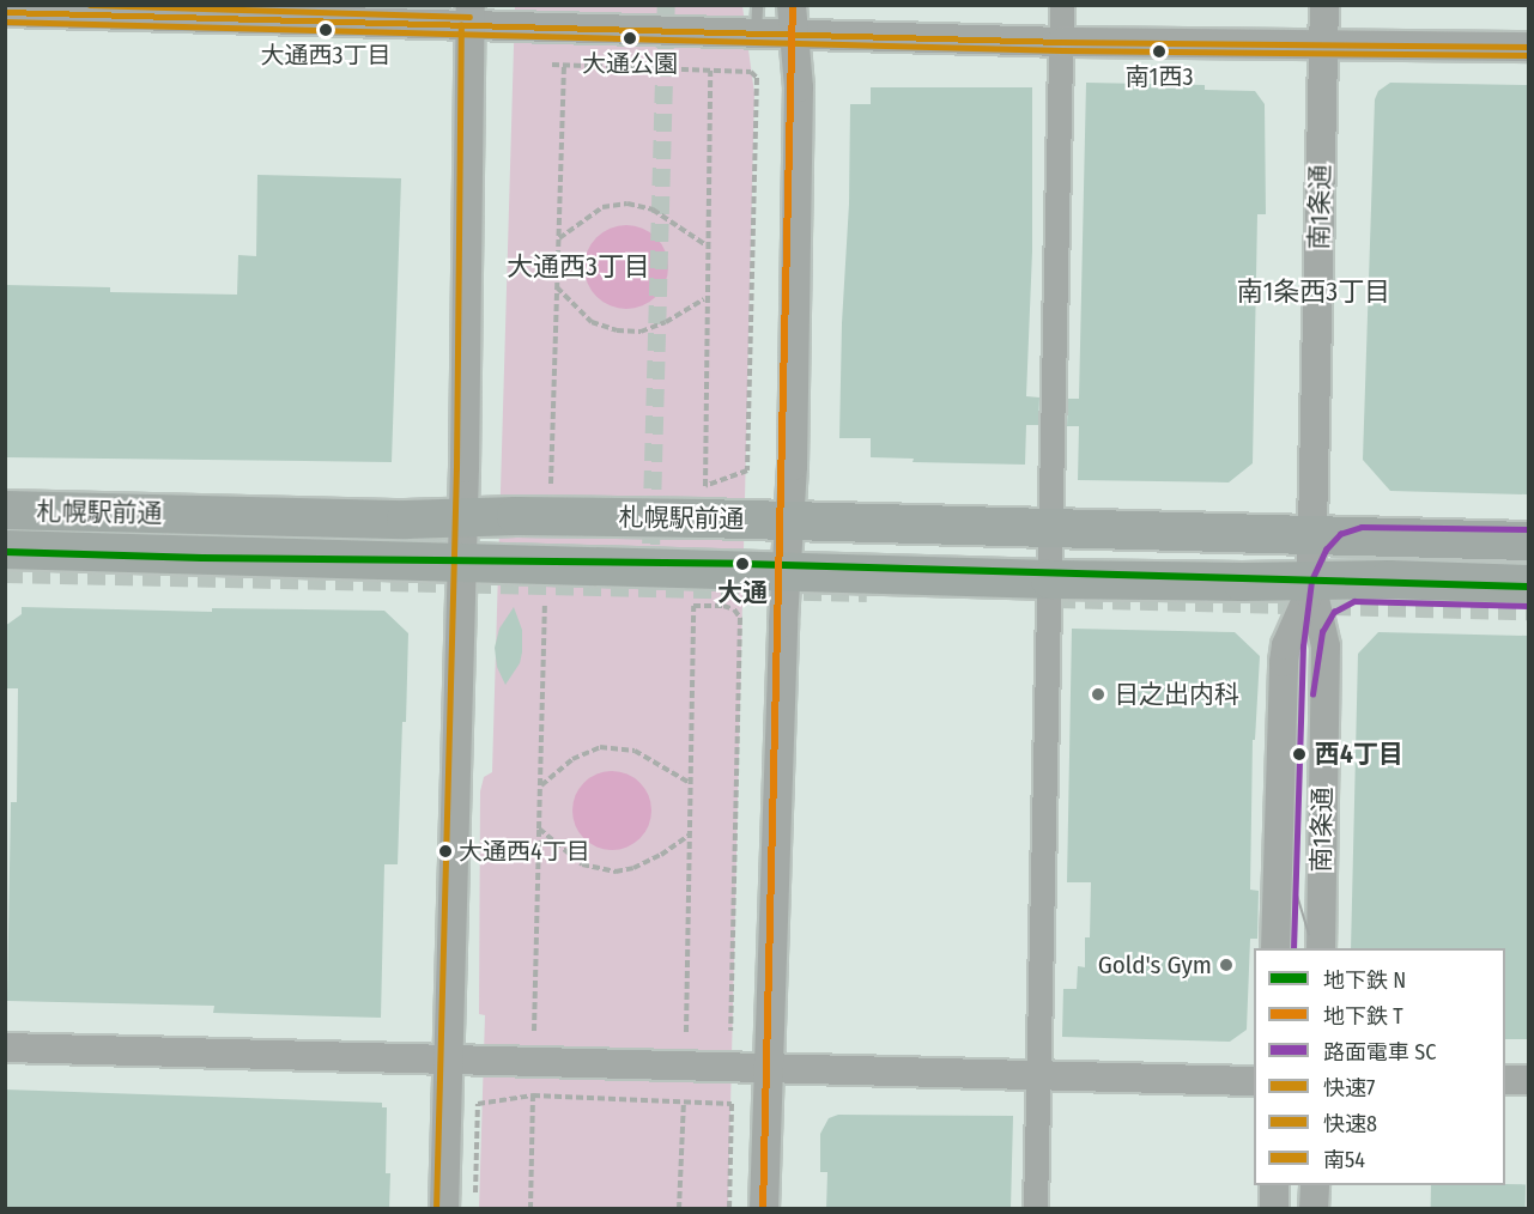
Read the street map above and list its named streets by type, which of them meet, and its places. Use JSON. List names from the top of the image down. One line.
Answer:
{"streets":{"highway":["札幌駅前通"],"street":["南1条通"]},"crossings":[["南1条通","札幌駅前通"]],"districts":["大通西3丁目","南1条西3丁目"],"places":["大通西3丁目","大通公園","南1西3","大通","日之出内科","西4丁目","大通西4丁目","Gold's Gym"],"lines":["metro line T","transit line 南54","transit line 快速7","transit line 快速8","tram line SC","metro line N"],"legend":["地下鉄 N","地下鉄 T","路面電車 SC","快速7","快速8","南54"]}
